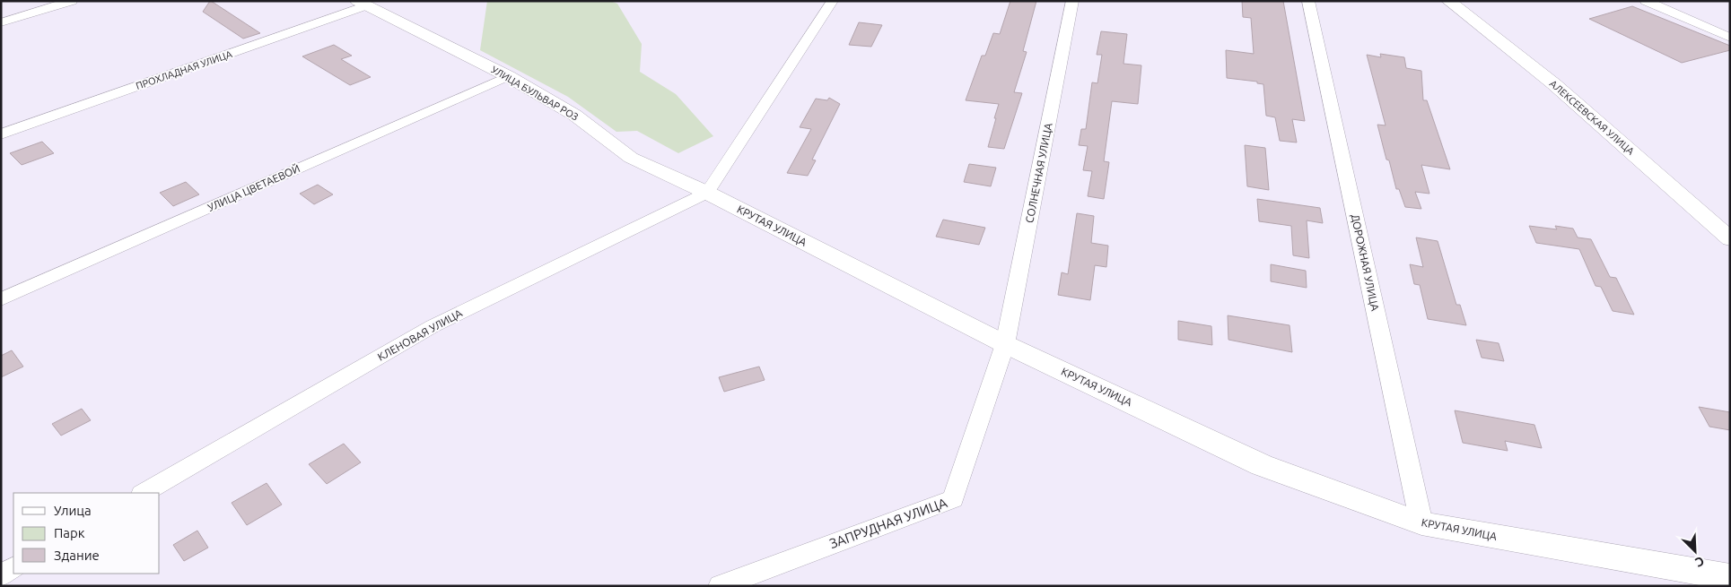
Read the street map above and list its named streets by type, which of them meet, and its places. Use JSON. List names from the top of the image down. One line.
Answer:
{"streets":{"street":["ПРОХЛАДНАЯ УЛИЦА","УЛИЦА БУЛЬВАР РОЗ","АЛЕКСЕЕВСКАЯ УЛИЦА","СОЛНЕЧНАЯ УЛИЦА","УЛИЦА ЦВЕТАЕВОЙ","КРУТАЯ УЛИЦА","ДОРОЖНАЯ УЛИЦА","КЛЕНОВАЯ УЛИЦА","ЗАПРУДНАЯ УЛИЦА"]},"crossings":[["ПРОХЛАДНАЯ УЛИЦА","УЛИЦА БУЛЬВАР РОЗ"],["УЛИЦА БУЛЬВАР РОЗ","УЛИЦА ЦВЕТАЕВОЙ"],["УЛИЦА БУЛЬВАР РОЗ","КРУТАЯ УЛИЦА"],["УЛИЦА БУЛЬВАР РОЗ","КЛЕНОВАЯ УЛИЦА"],["СОЛНЕЧНАЯ УЛИЦА","КРУТАЯ УЛИЦА"],["СОЛНЕЧНАЯ УЛИЦА","ЗАПРУДНАЯ УЛИЦА"],["КРУТАЯ УЛИЦА","ДОРОЖНАЯ УЛИЦА"],["КРУТАЯ УЛИЦА","КЛЕНОВАЯ УЛИЦА"],["КРУТАЯ УЛИЦА","ЗАПРУДНАЯ УЛИЦА"]],"legend":["Улица","Парк","Здание"],"north":"bottom right"}
